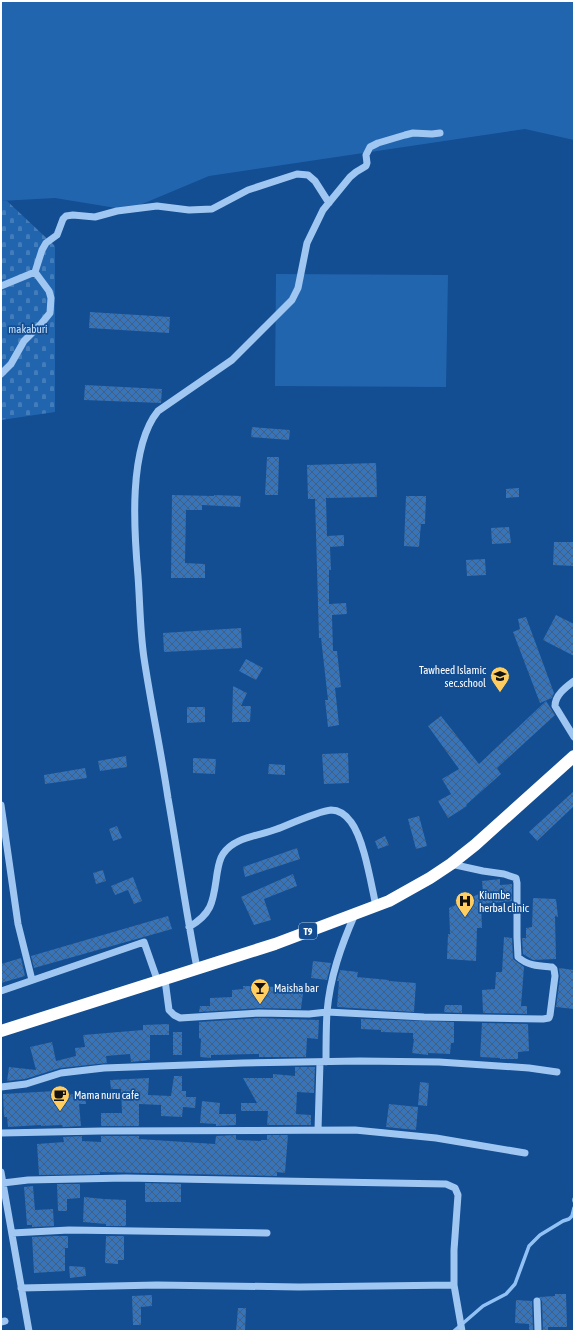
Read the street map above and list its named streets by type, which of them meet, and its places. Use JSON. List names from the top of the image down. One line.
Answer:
{"streets":{"highway":["T9"]},"parks":["makaburi"],"places":{"school or university":["Tawheed Islamic sec.school"],"hospital":["Kiumbe herbal clinic"],"bar":["Maisha bar"],"cafe":["Mama nuru cafe"]}}
